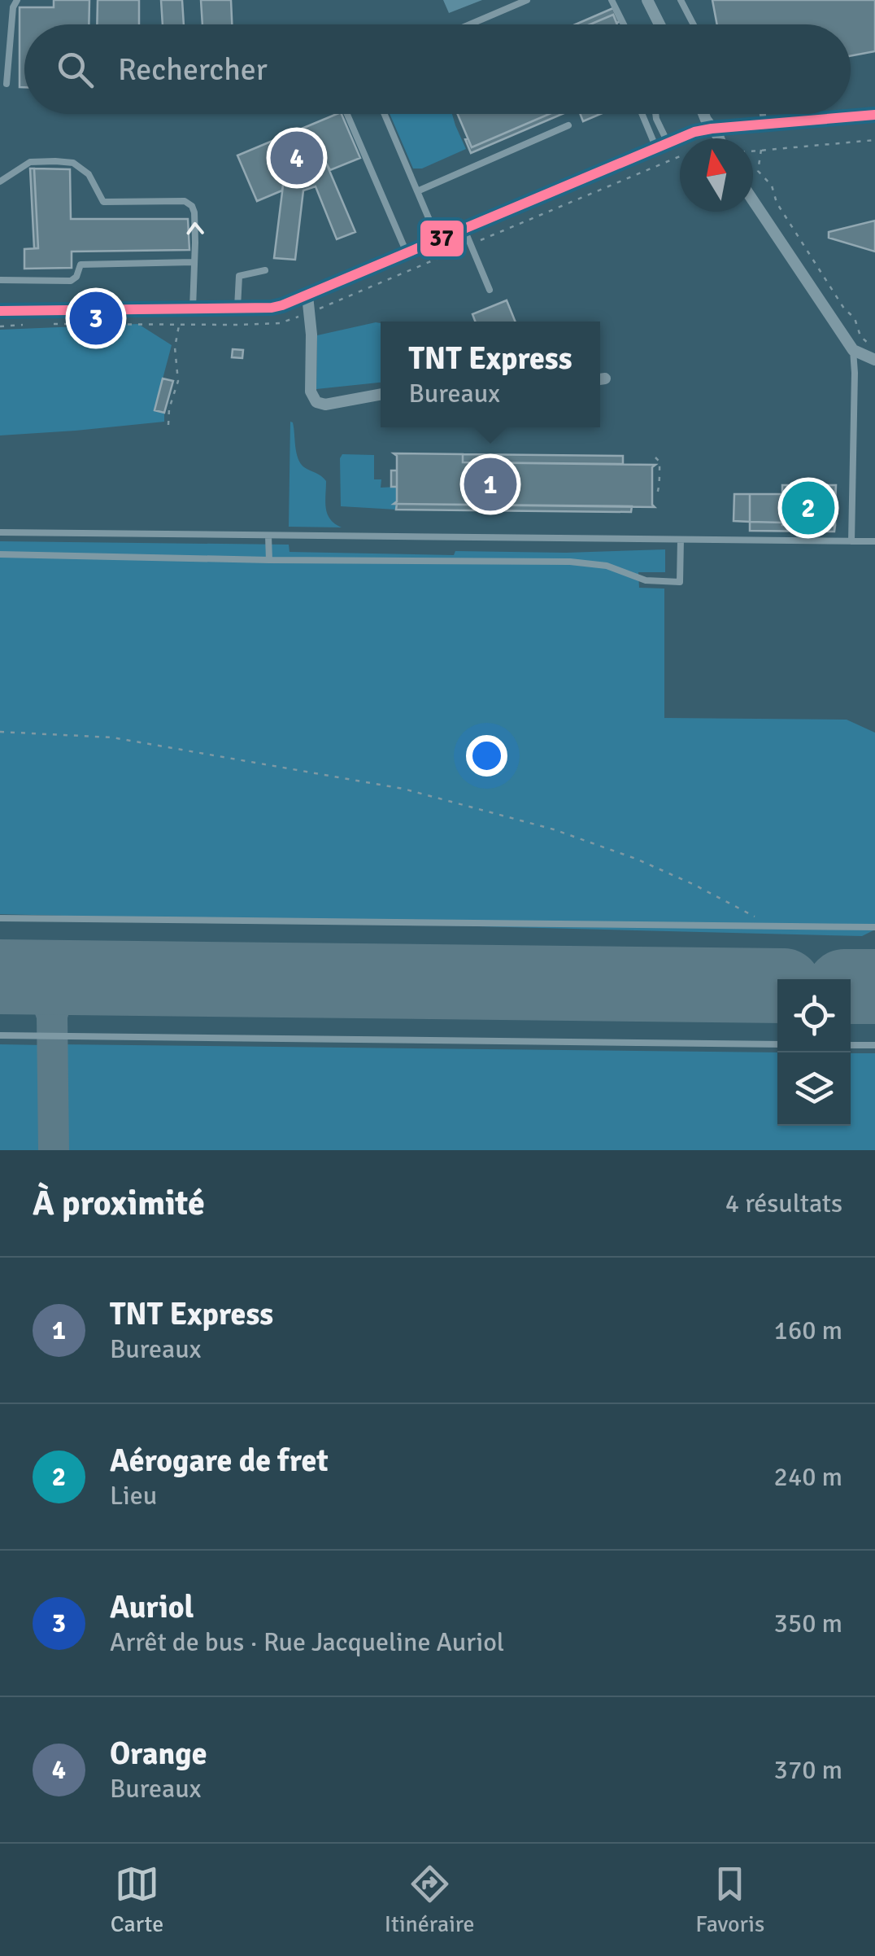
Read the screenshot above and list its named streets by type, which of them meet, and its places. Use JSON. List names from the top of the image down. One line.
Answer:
{"lines":["transit line 37"],"north":"top","page":{"search":"Rechercher","pins":["4","3","1","2"],"popup":["TNT Express","Bureaux"],"heading":["À proximité","4 résultats"],"list":[{"mark":"1","name":"TNT Express","note":"Bureaux","value":"160 m"},{"mark":"2","name":"Aérogare de fret","note":"Lieu","value":"240 m"},{"mark":"3","name":"Auriol","note":"Arrêt de bus · Rue Jacqueline Auriol","value":"350 m"},{"mark":"4","name":"Orange","note":"Bureaux","value":"370 m"}],"nav":["Carte","Itinéraire","Favoris"]}}
